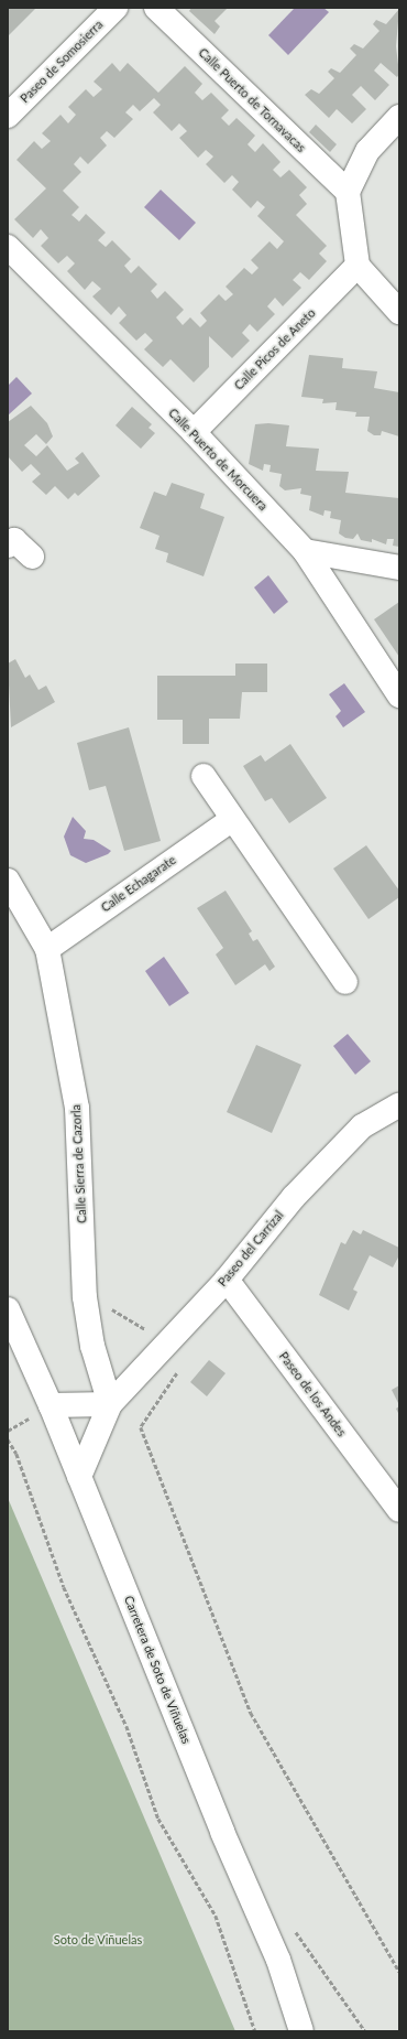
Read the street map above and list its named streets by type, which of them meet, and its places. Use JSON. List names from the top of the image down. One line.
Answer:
{"streets":{"street":["Paseo de Somosierra","Calle Puerto de Tornavacas","Calle Picos de Aneto","Calle Puerto de Morcuera","Calle Echagarate","Calle Sierra de Cazorla","Paseo del Carrizal","Paseo de los Andes","Carretera de Soto de Viñuelas"]},"crossings":[["Calle Picos de Aneto","Calle Puerto de Morcuera"],["Calle Echagarate","Calle Sierra de Cazorla"],["Calle Sierra de Cazorla","Paseo del Carrizal"],["Paseo del Carrizal","Paseo de los Andes"],["Paseo del Carrizal","Carretera de Soto de Viñuelas"]],"parks":["Soto de Viñuelas"]}
